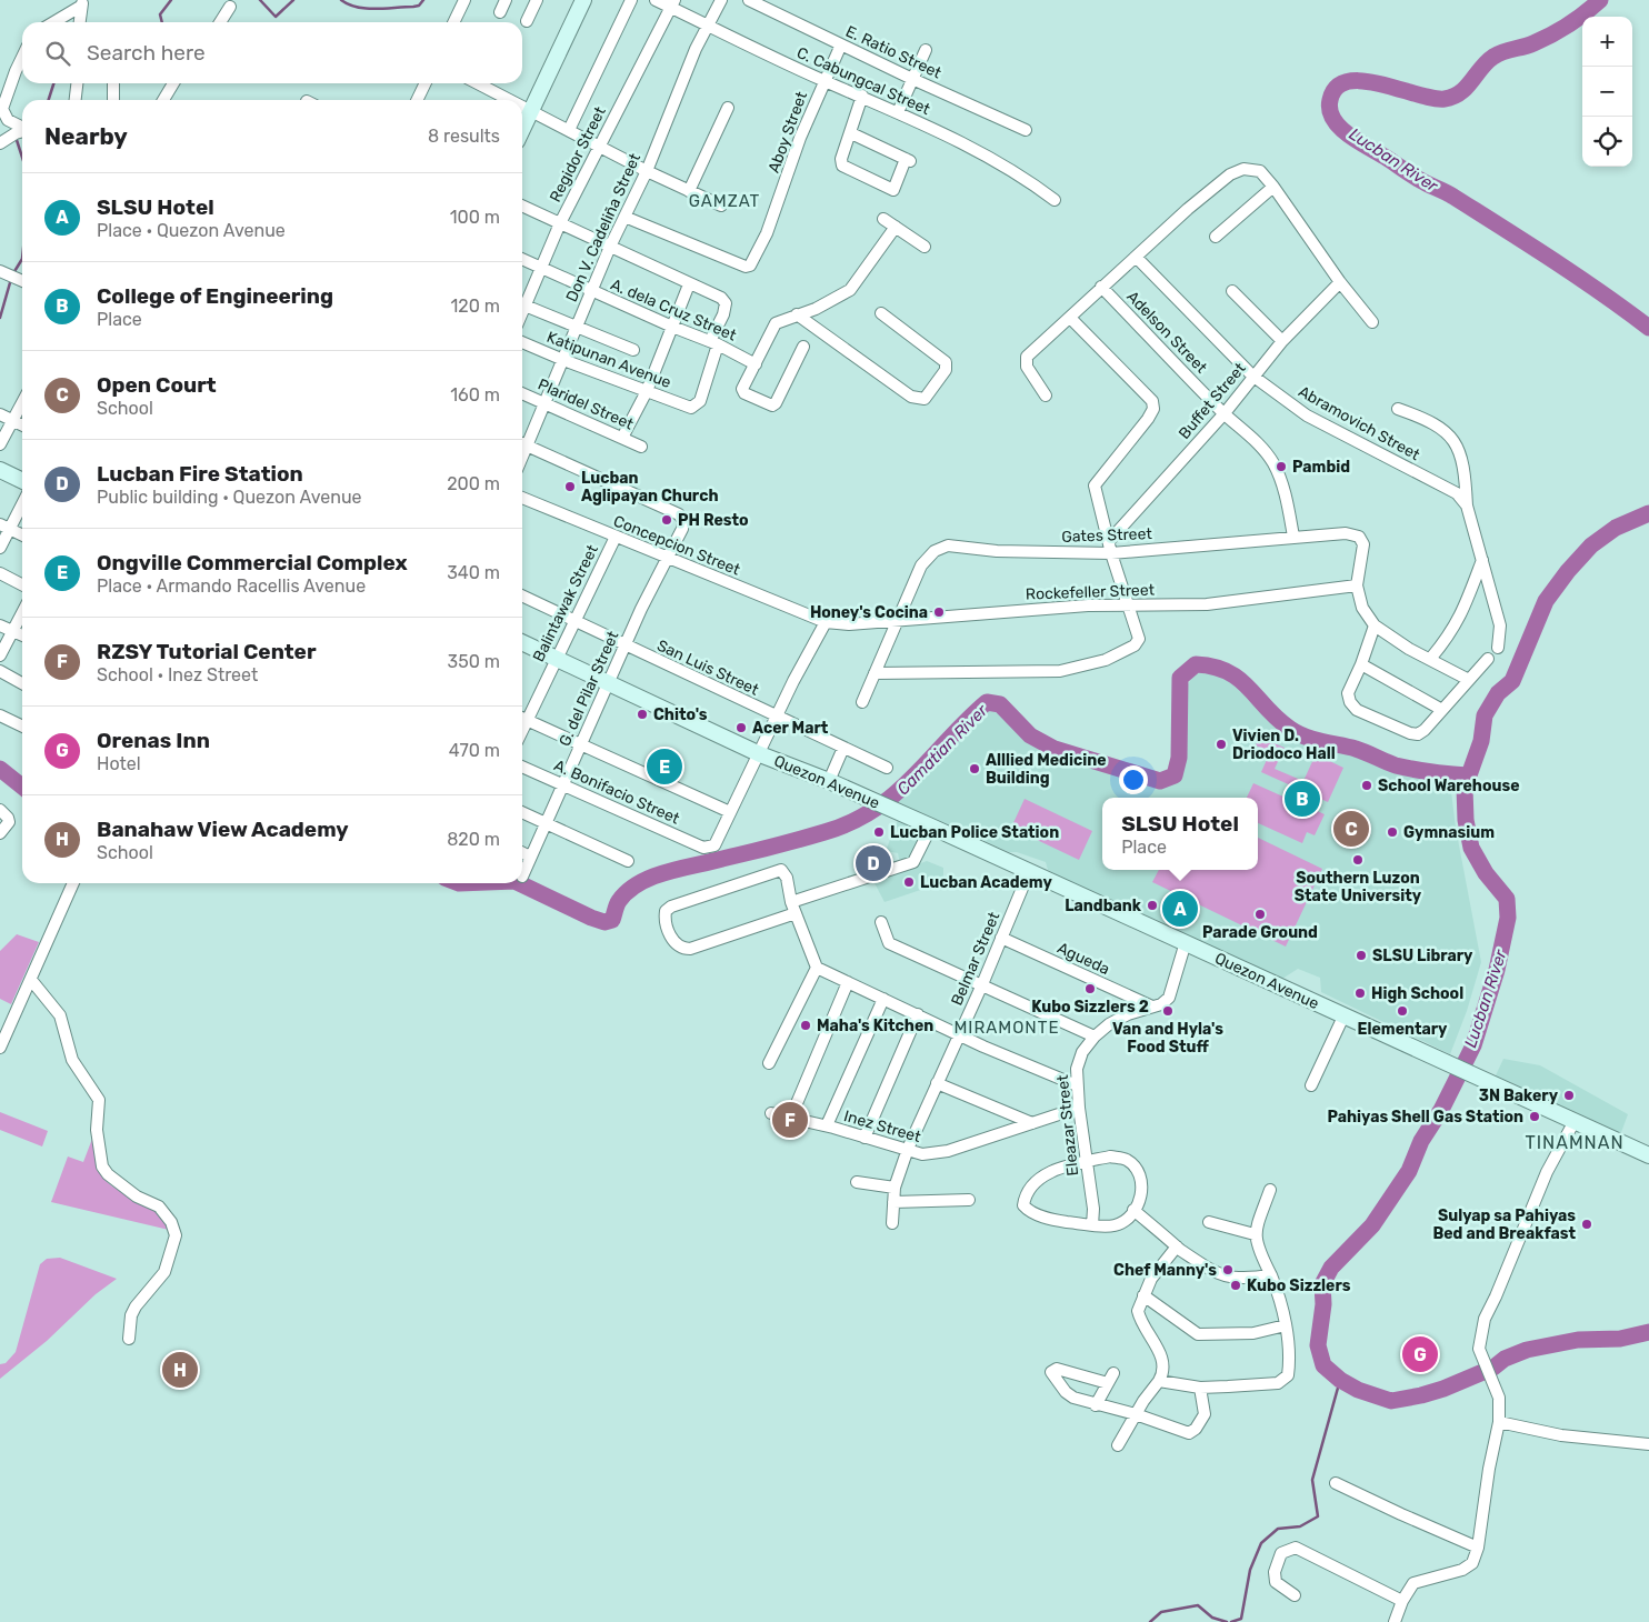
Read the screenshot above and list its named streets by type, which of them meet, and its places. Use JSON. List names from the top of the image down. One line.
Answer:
{"streets":{"main road":["Quezon Avenue"],"street":["E. Ratio Street","C. Cabungcal Street","Aboy Street","Regidor Street","Don V. Cadeliña Street","A. dela Cruz Street","Adelson Street","Katipunan Avenue","Buffet Street","Plaridel Street","Abramovich Street","Gates Street","Concepcion Street","Rockefeller Street","Balintawak Street","San Luis Street","G. del Pilar Street","A. Bonifacio Street","Belmar Street","Agueda","Eleazar Street","Inez Street"]},"crossings":[["E. Ratio Street","Aboy Street"],["C. Cabungcal Street","Aboy Street"],["C. Cabungcal Street","Regidor Street"],["C. Cabungcal Street","Don V. Cadeliña Street"],["Aboy Street","Don V. Cadeliña Street"],["Regidor Street","A. dela Cruz Street"],["Don V. Cadeliña Street","A. dela Cruz Street"],["Don V. Cadeliña Street","Katipunan Avenue"],["Don V. Cadeliña Street","Plaridel Street"],["Don V. Cadeliña Street","G. del Pilar Street"],["A. dela Cruz Street","Katipunan Avenue"],["Adelson Street","Buffet Street"],["Adelson Street","Gates Street"],["Buffet Street","Abramovich Street"],["Gates Street","Rockefeller Street"],["Concepcion Street","Rockefeller Street"],["Concepcion Street","Balintawak Street"],["Concepcion Street","G. del Pilar Street"],["Balintawak Street","San Luis Street"],["Balintawak Street","Quezon Avenue"],["San Luis Street","G. del Pilar Street"],["G. del Pilar Street","Quezon Avenue"],["G. del Pilar Street","A. Bonifacio Street"],["Quezon Avenue","Belmar Street"],["Quezon Avenue","Eleazar Street"],["Belmar Street","Agueda"],["Belmar Street","Inez Street"],["Agueda","Eleazar Street"],["Eleazar Street","Inez Street"]],"districts":["GAMZAT","MIRAMONTE","TINAMNAN"],"water":["Lucban River","Camatian River"],"places":["Pambid","Lucban Aglipayan Church","PH Resto","Honey's Cocina","Chito's","Acer Mart","Vivien D. Driodoco Hall","Alllied Medicine Building","School Warehouse","Lucban Police Station","Gymnasium","Southern Luzon State University","Lucban Academy","Landbank","Parade Ground","SLSU Library","Kubo Sizzlers 2","High School","Van and Hyla's Food Stuff","Elementary","Maha's Kitchen","3N Bakery","Pahiyas Shell Gas Station","Sulyap sa Pahiyas Bed and Breakfast","Chef Manny's","Kubo Sizzlers"],"page":{"map_buttons":["+","−"],"search":"Search here","heading":["Nearby","8 results"],"list":[{"mark":"A","name":"SLSU Hotel","note":"Place · Quezon Avenue","value":"100 m"},{"mark":"B","name":"College of Engineering","note":"Place","value":"120 m"},{"mark":"C","name":"Open Court","note":"School","value":"160 m"},{"mark":"D","name":"Lucban Fire Station","note":"Public building · Quezon Avenue","value":"200 m"},{"mark":"E","name":"Ongville Commercial Complex","note":"Place · Armando Racellis Avenue","value":"340 m"},{"mark":"F","name":"RZSY Tutorial Center","note":"School · Inez Street","value":"350 m"},{"mark":"G","name":"Orenas Inn","note":"Hotel","value":"470 m"},{"mark":"H","name":"Banahaw View Academy","note":"School","value":"820 m"}],"pins":["E","B","C","D","A","F","G","H"],"popup":["SLSU Hotel","Place"]}}
